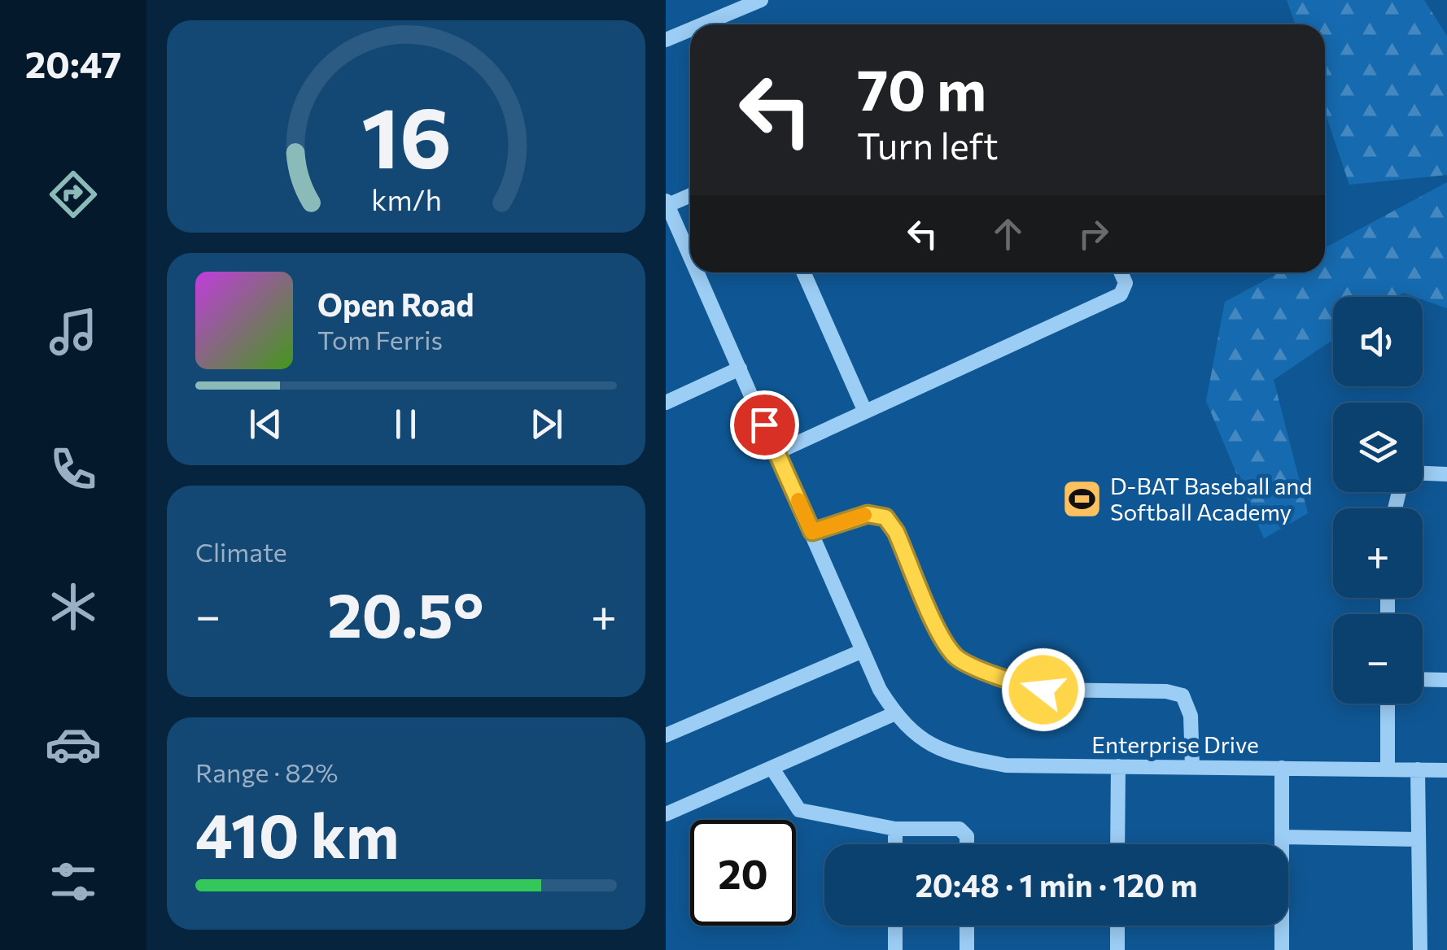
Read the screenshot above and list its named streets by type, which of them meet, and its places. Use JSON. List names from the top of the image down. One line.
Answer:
{"streets":{"street":["Enterprise Drive"]},"places":{"sports":["D-BAT Baseball and Softball Academy"]},"page":{"tabs":"20:47","turn":["70 m","Turn left"],"song":["Open Road","Tom Ferris"],"map_buttons":["+","−"],"tile":["Climate",["Range · 82%","410 km"]],"heat":["−","20.5°","+"],"limit":"20","trip":"20:48 · 1 min · 120 m","gauge":["16","km/h"]}}
